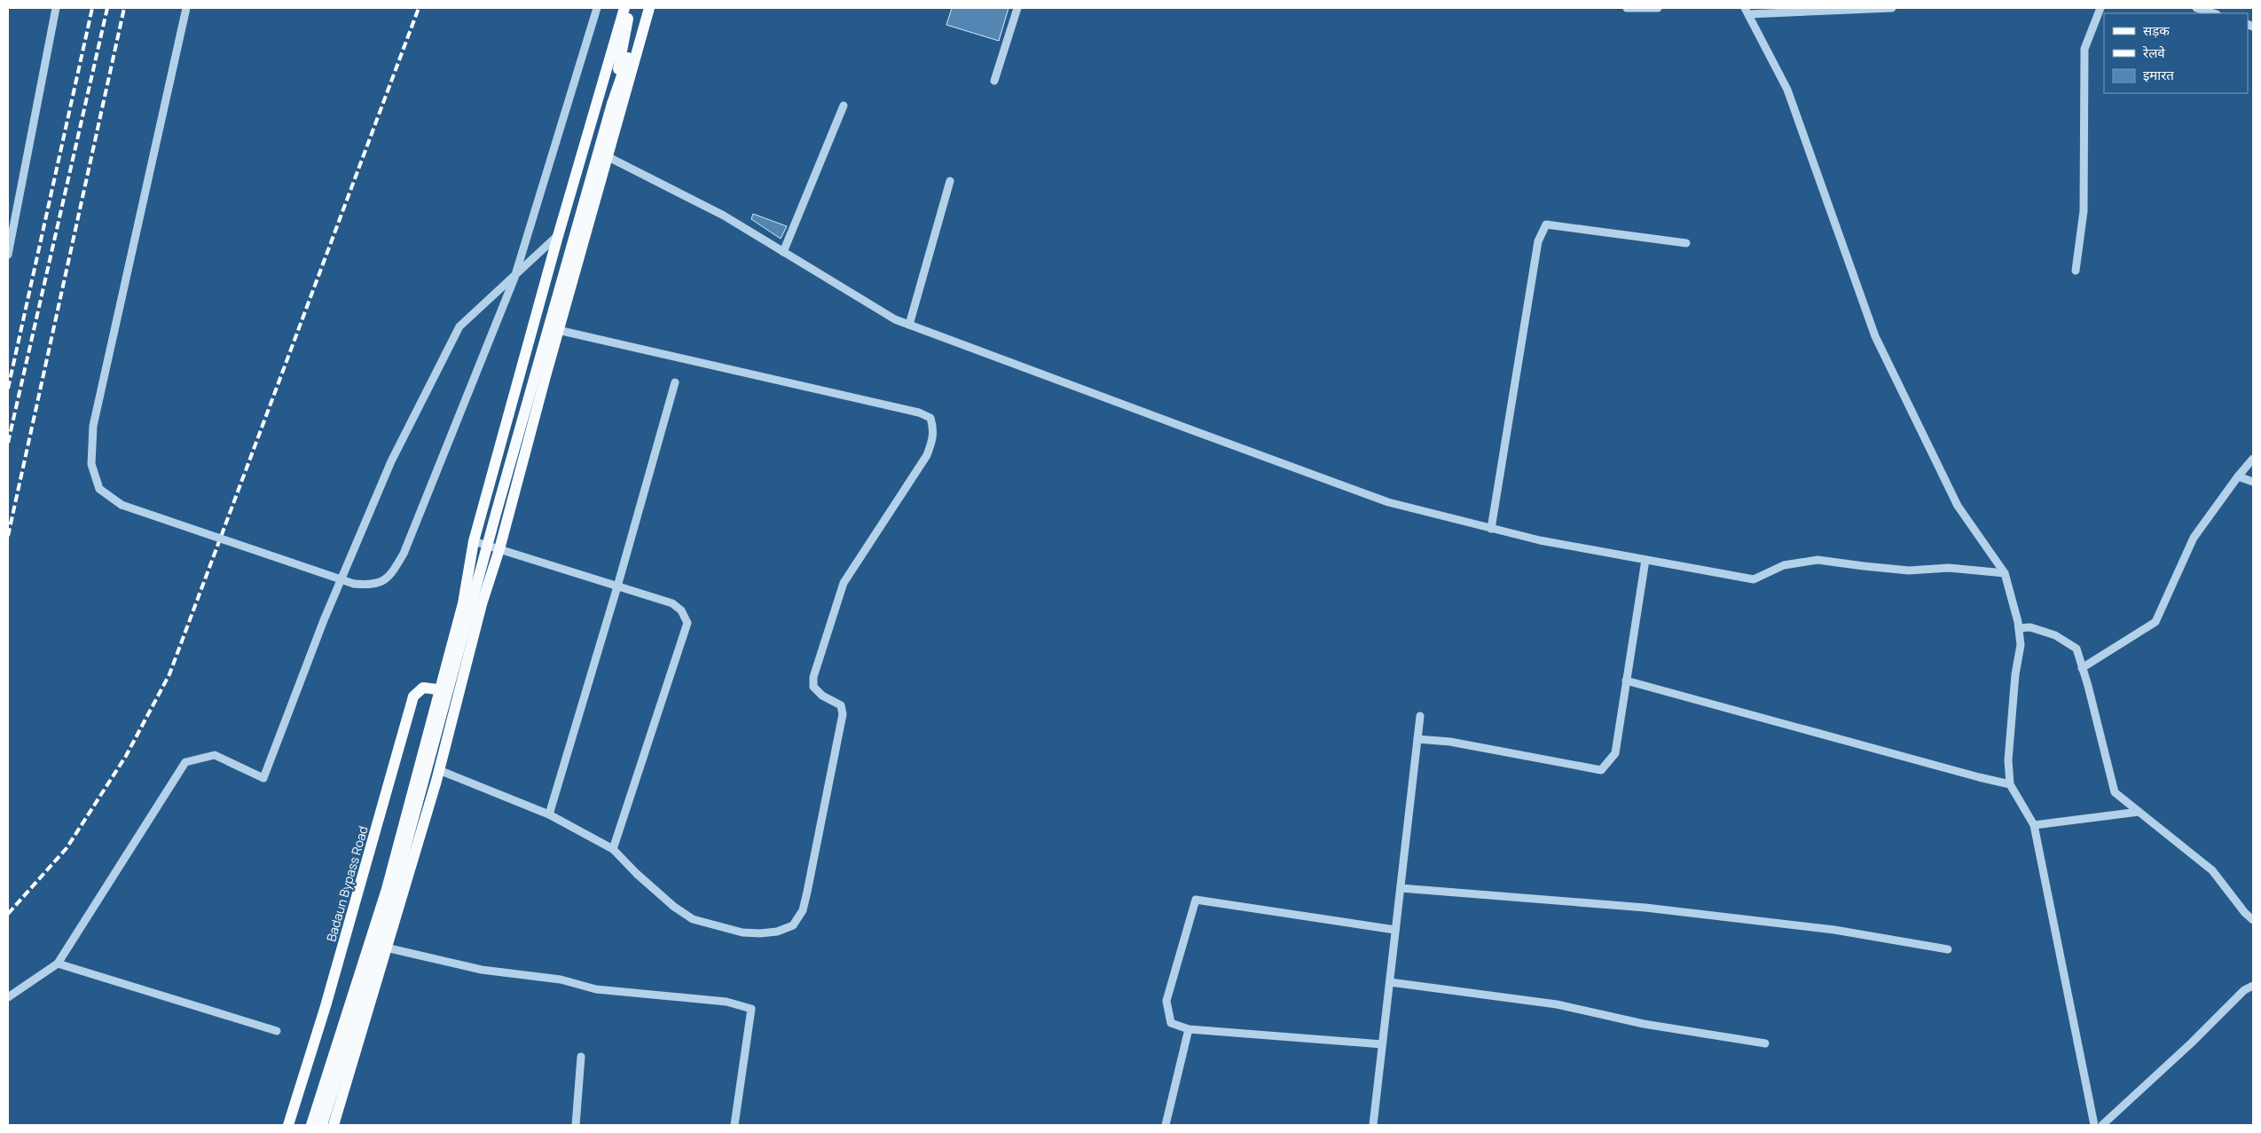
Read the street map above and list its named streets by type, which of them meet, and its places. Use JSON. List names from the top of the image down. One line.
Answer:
{"streets":{"main road":["Badaun Bypass Road"]},"legend":["सड़क","रेलवे","इमारत"]}
